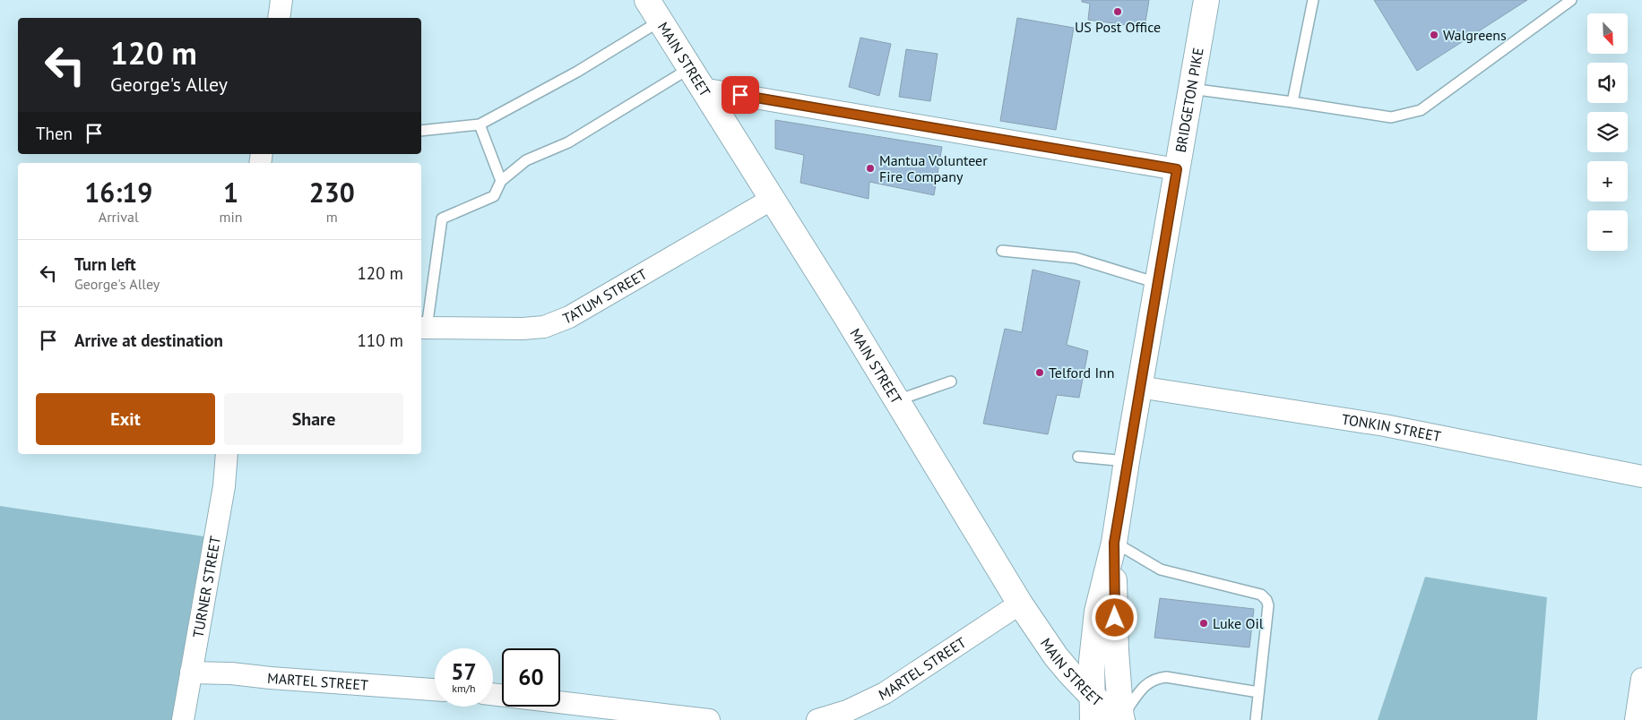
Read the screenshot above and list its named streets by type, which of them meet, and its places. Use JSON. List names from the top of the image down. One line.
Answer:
{"streets":{"main road":["MAIN STREET","BRIDGETON PIKE"],"street":["TATUM STREET","TONKIN STREET","TURNER STREET","MARTEL STREET"]},"crossings":[["MAIN STREET","BRIDGETON PIKE"],["MAIN STREET","TATUM STREET"],["MAIN STREET","MARTEL STREET"],["BRIDGETON PIKE","TONKIN STREET"],["TURNER STREET","MARTEL STREET"]],"places":["US Post Office","Walgreens","Mantua Volunteer Fire Company","Telford Inn","Luke Oil"],"north":"bottom right","page":{"map_buttons":["+","−"],"turn":["120 m","George's Alley"],"then":"Then","eta":["16:19","Arrival","1","min","230","m"],"list":[{"name":"Turn left","note":"George's Alley","value":"120 m"},{"name":"Arrive at destination","value":"110 m"}],"buttons":["Exit","Share"],"speed":"57 km/h","limit":"60"}}
